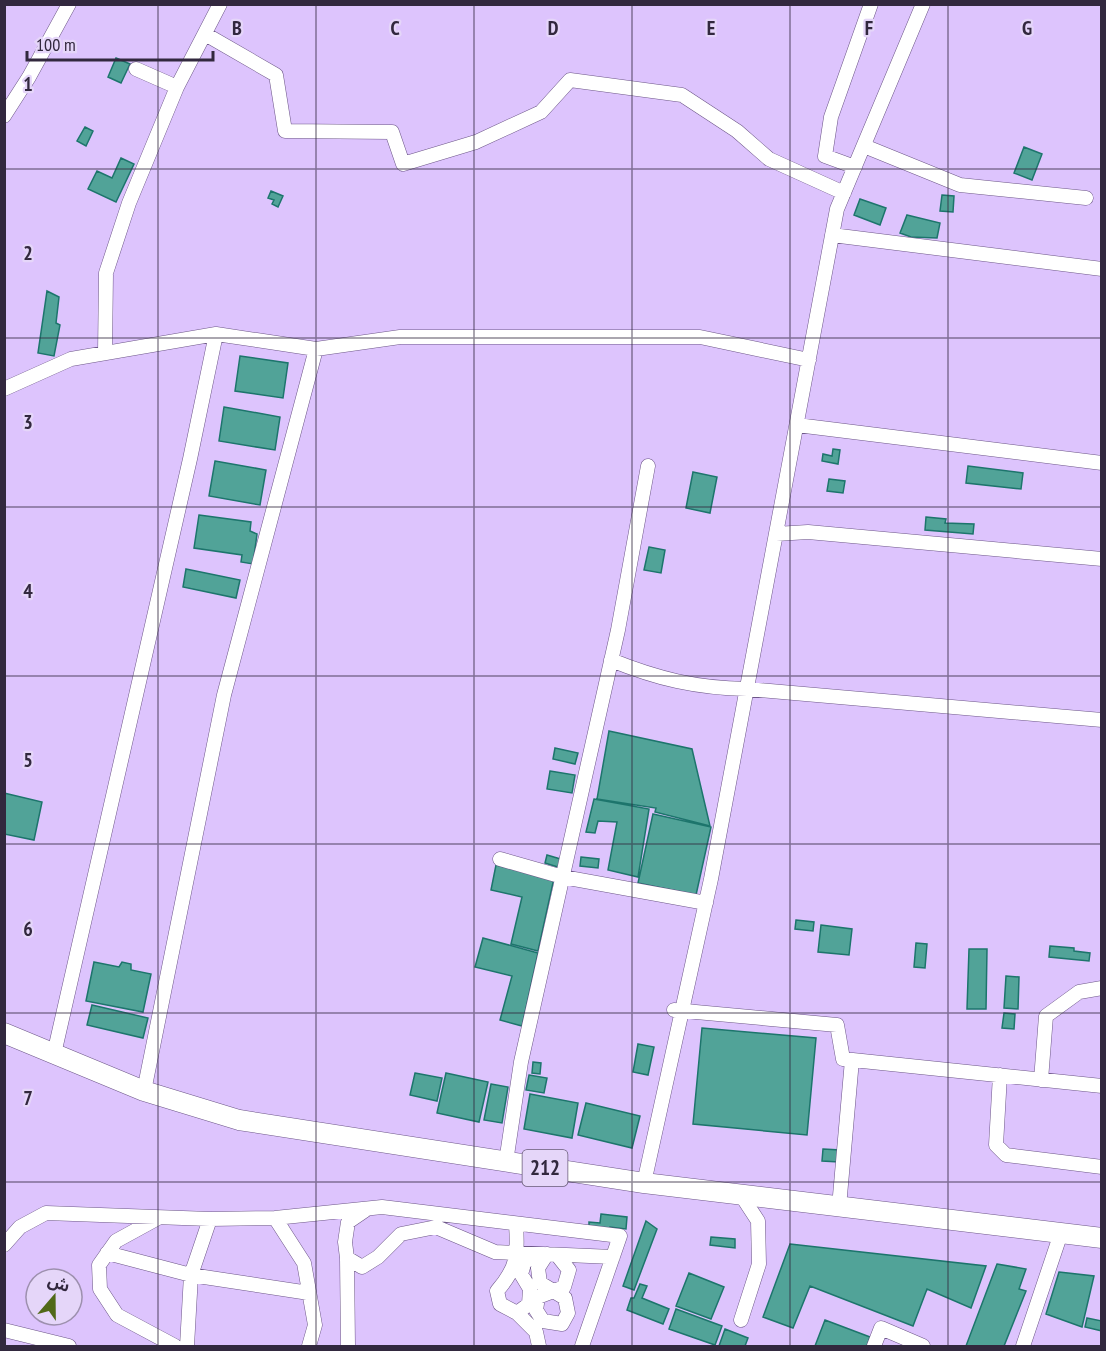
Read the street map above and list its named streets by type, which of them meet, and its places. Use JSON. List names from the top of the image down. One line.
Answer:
{"streets":{"main road":["212"]},"scale_bar":"100 m","north":"top","grid":{"columns":["B","C","D","E","F","G"],"rows":["1","2","3","4","5","6","7"]}}
